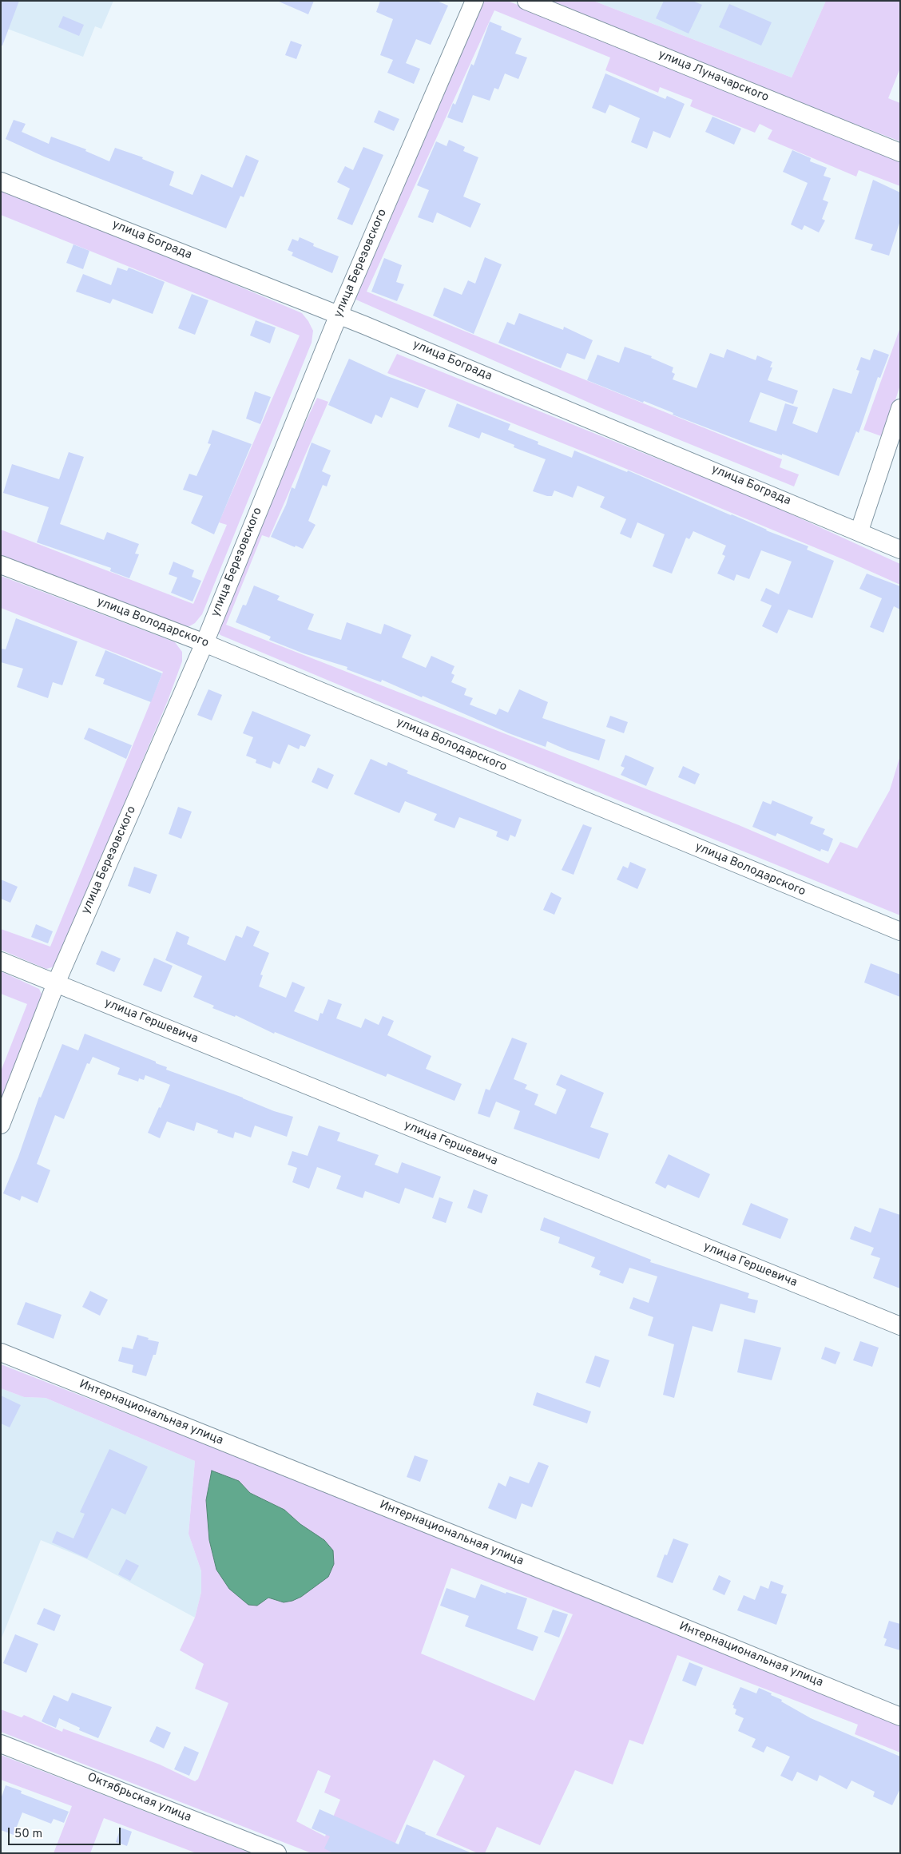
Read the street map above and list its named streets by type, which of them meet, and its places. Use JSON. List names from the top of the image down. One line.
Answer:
{"streets":{"street":["улица Луначарского","улица Бограда","улица Березовского","улица Володарского","улица Гершевича","Интернациональная улица","Октябрьская улица"]},"crossings":[["улица Бограда","улица Березовского"],["улица Березовского","улица Володарского"],["улица Березовского","улица Гершевича"]],"scale_bar":"50 m"}
